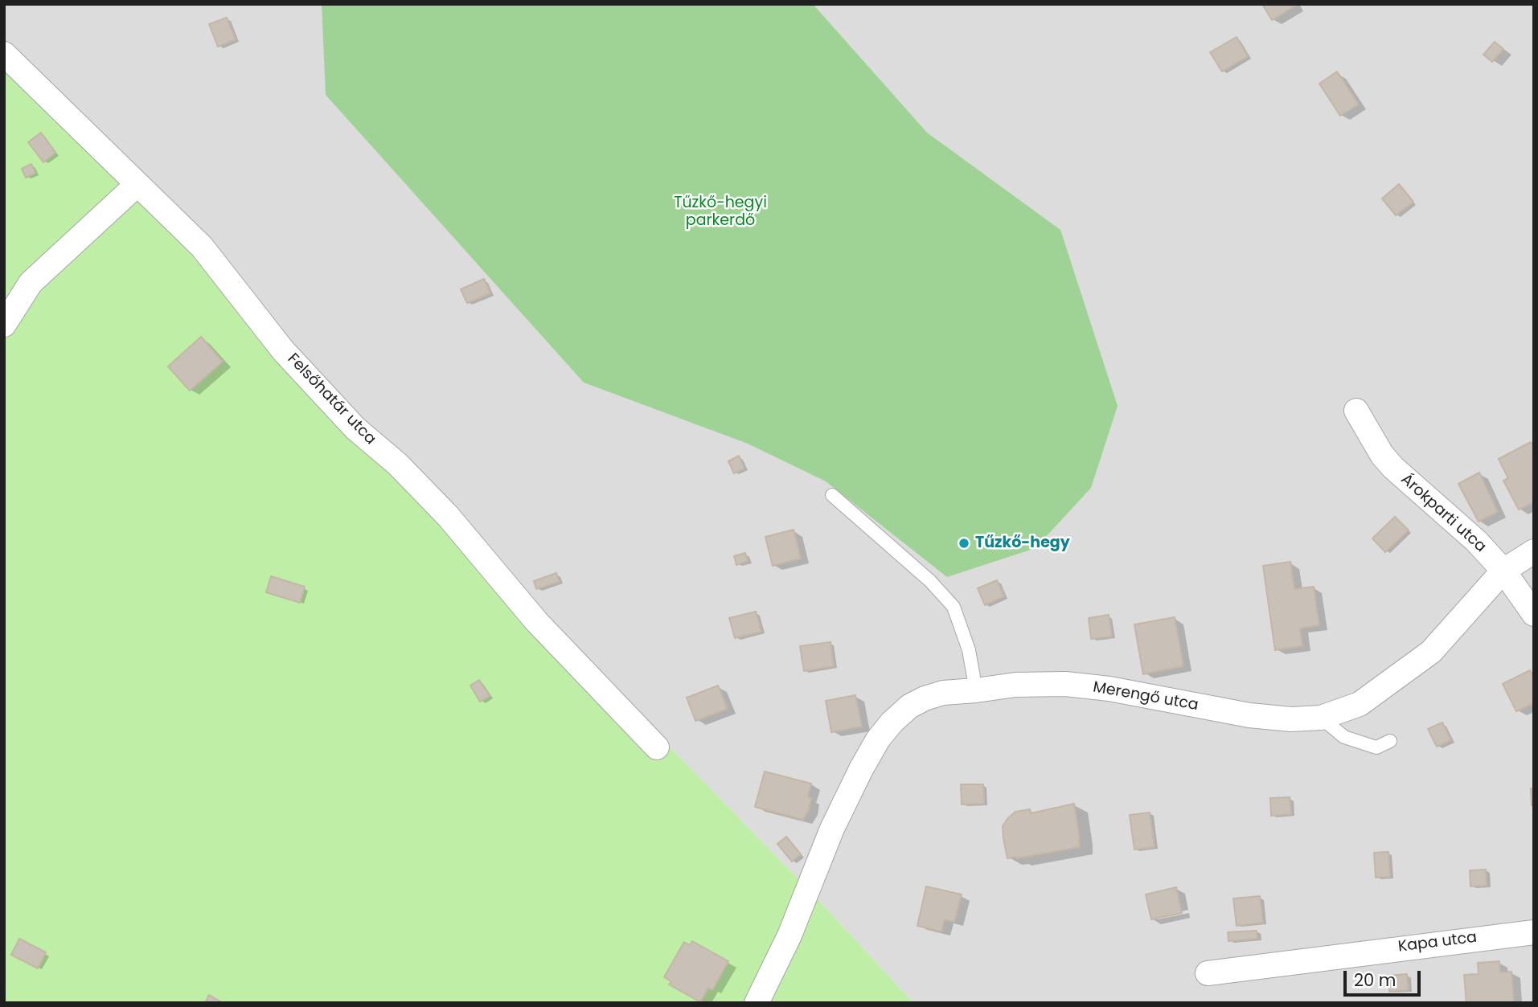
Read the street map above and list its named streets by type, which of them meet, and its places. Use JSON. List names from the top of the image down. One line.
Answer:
{"streets":{"street":["Felsőhatár utca","Árokparti utca","Merengő utca","Kapa utca"]},"crossings":[["Árokparti utca","Merengő utca"]],"parks":["Tűzkő-hegyi parkerdő"],"places":["Tűzkő-hegy"],"scale_bar":"20 m"}
